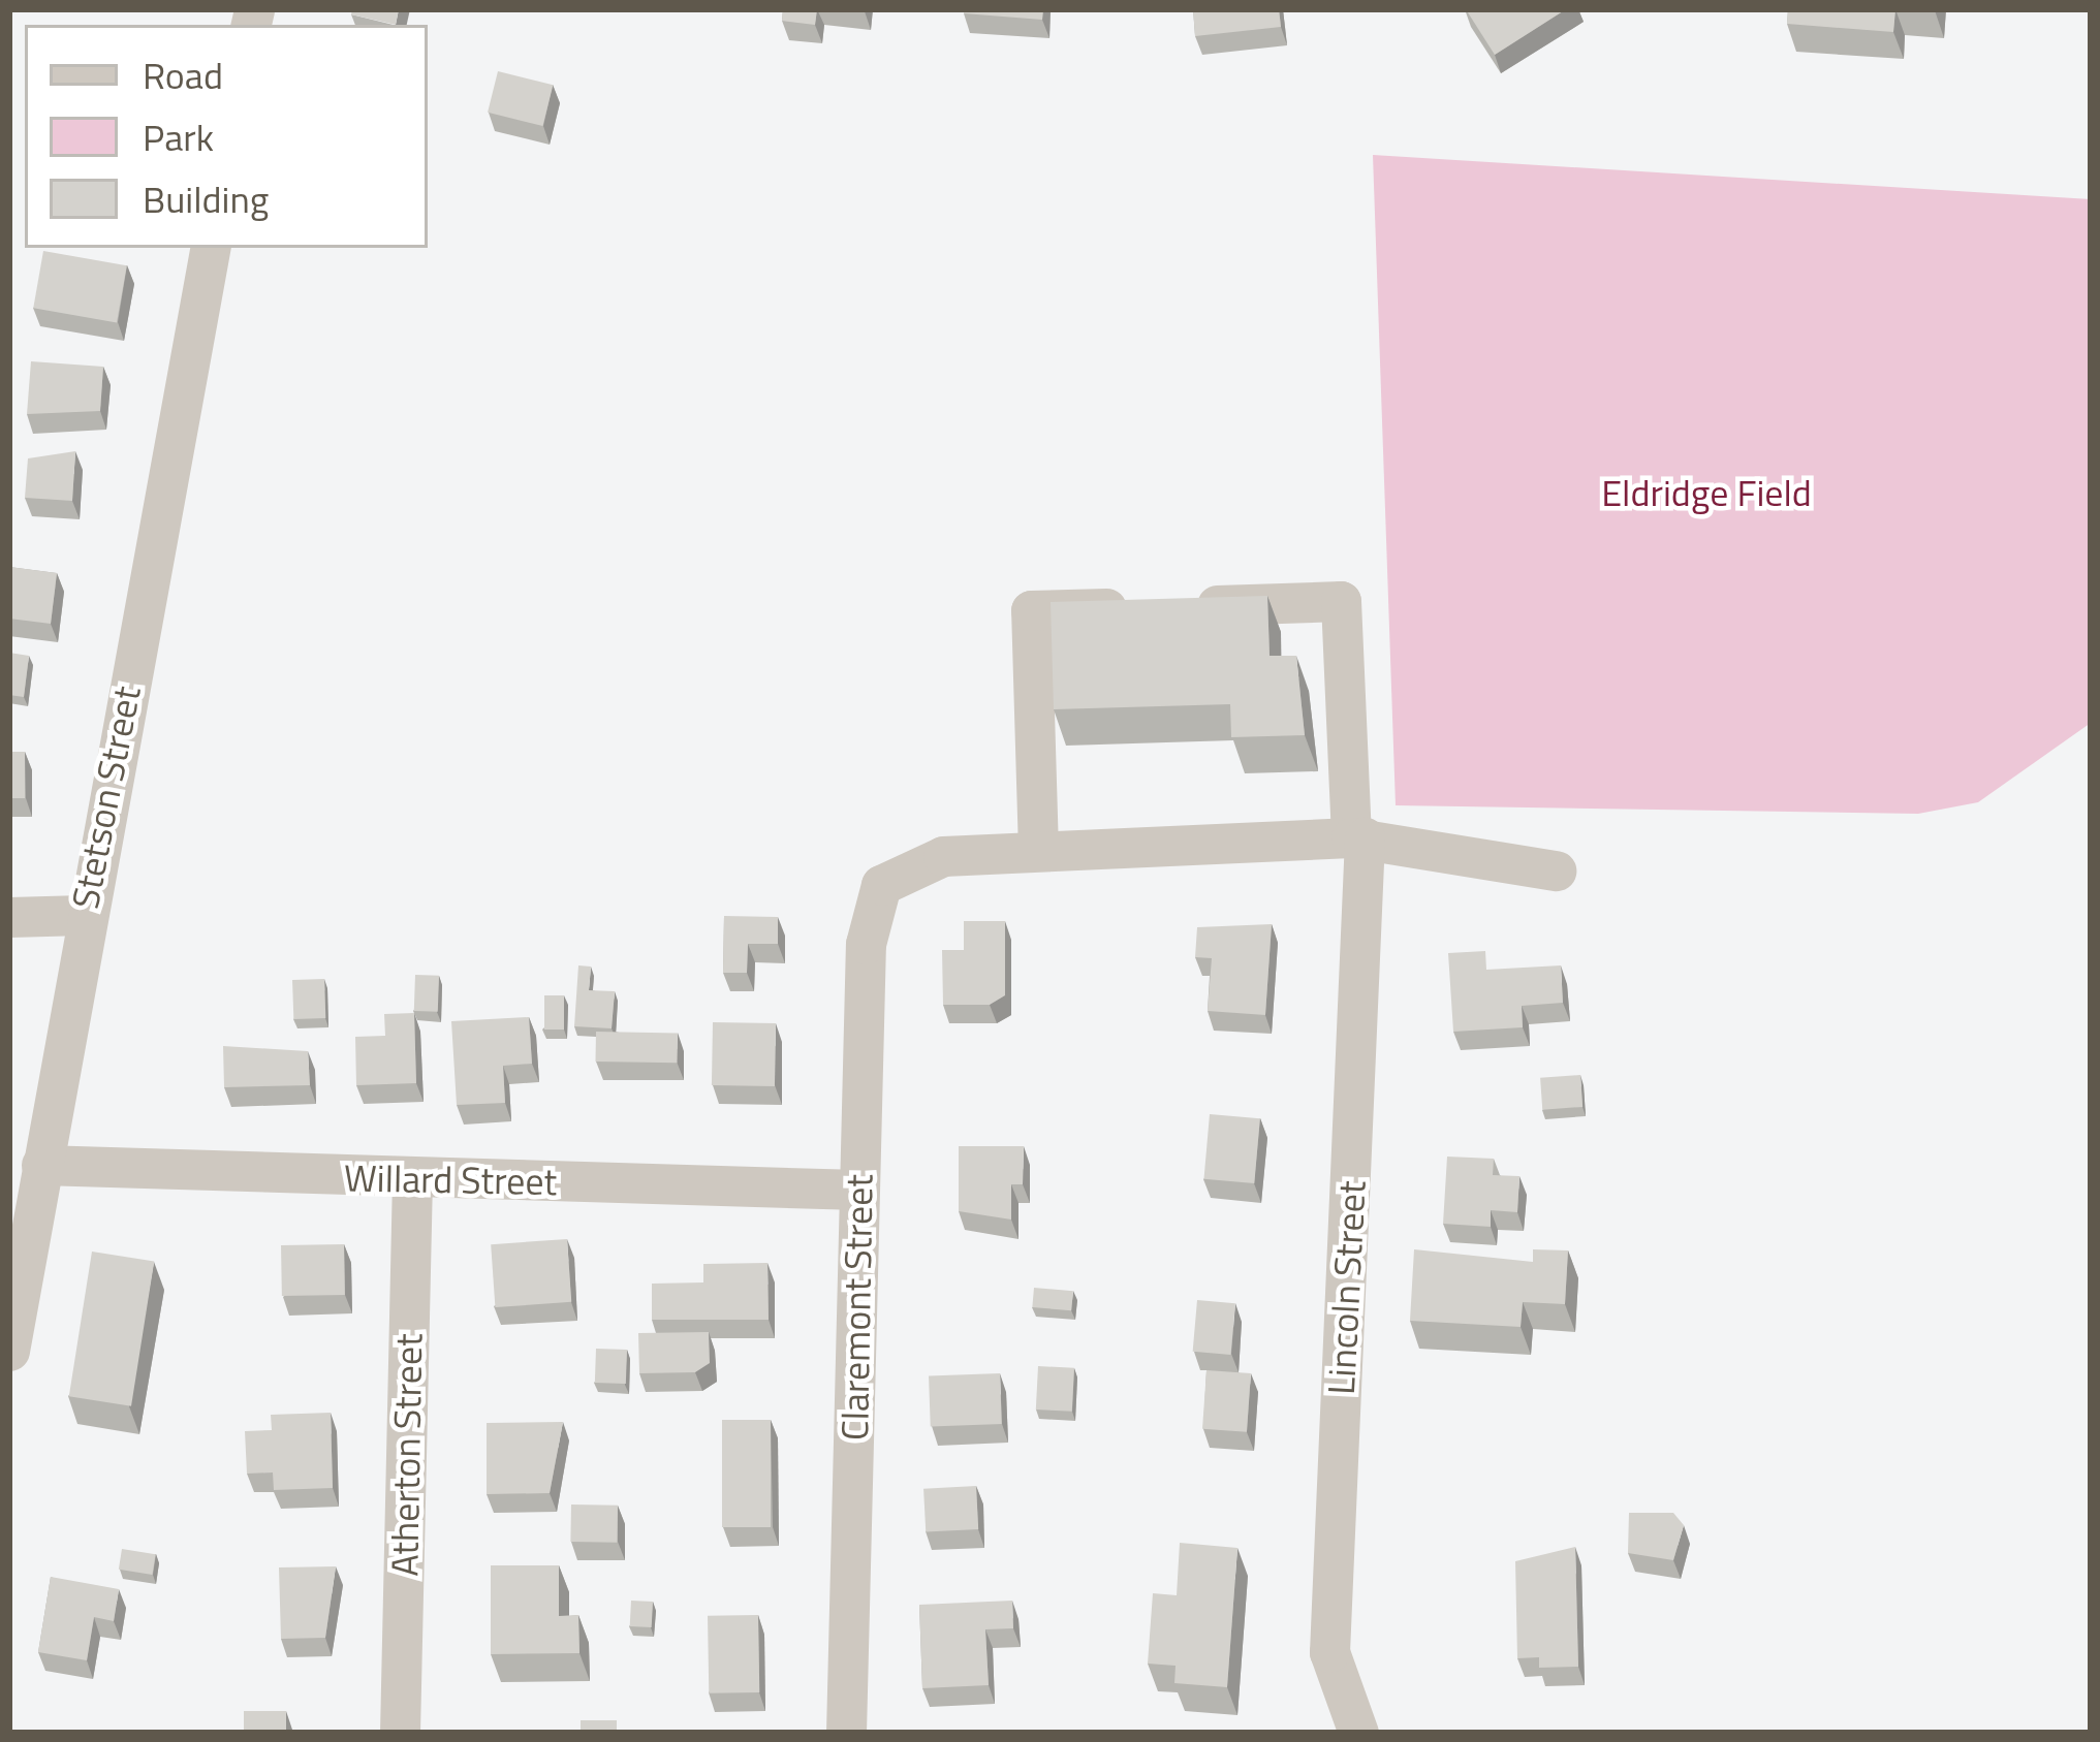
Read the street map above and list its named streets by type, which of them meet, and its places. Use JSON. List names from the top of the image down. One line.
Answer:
{"streets":{"street":["Stetson Street","Willard Street","Lincoln Street","Claremont Street","Atherton Street"]},"crossings":[["Stetson Street","Willard Street"],["Willard Street","Claremont Street"],["Willard Street","Atherton Street"],["Lincoln Street","Claremont Street"]],"parks":["Eldridge Field"],"legend":["Road","Park","Building"]}
